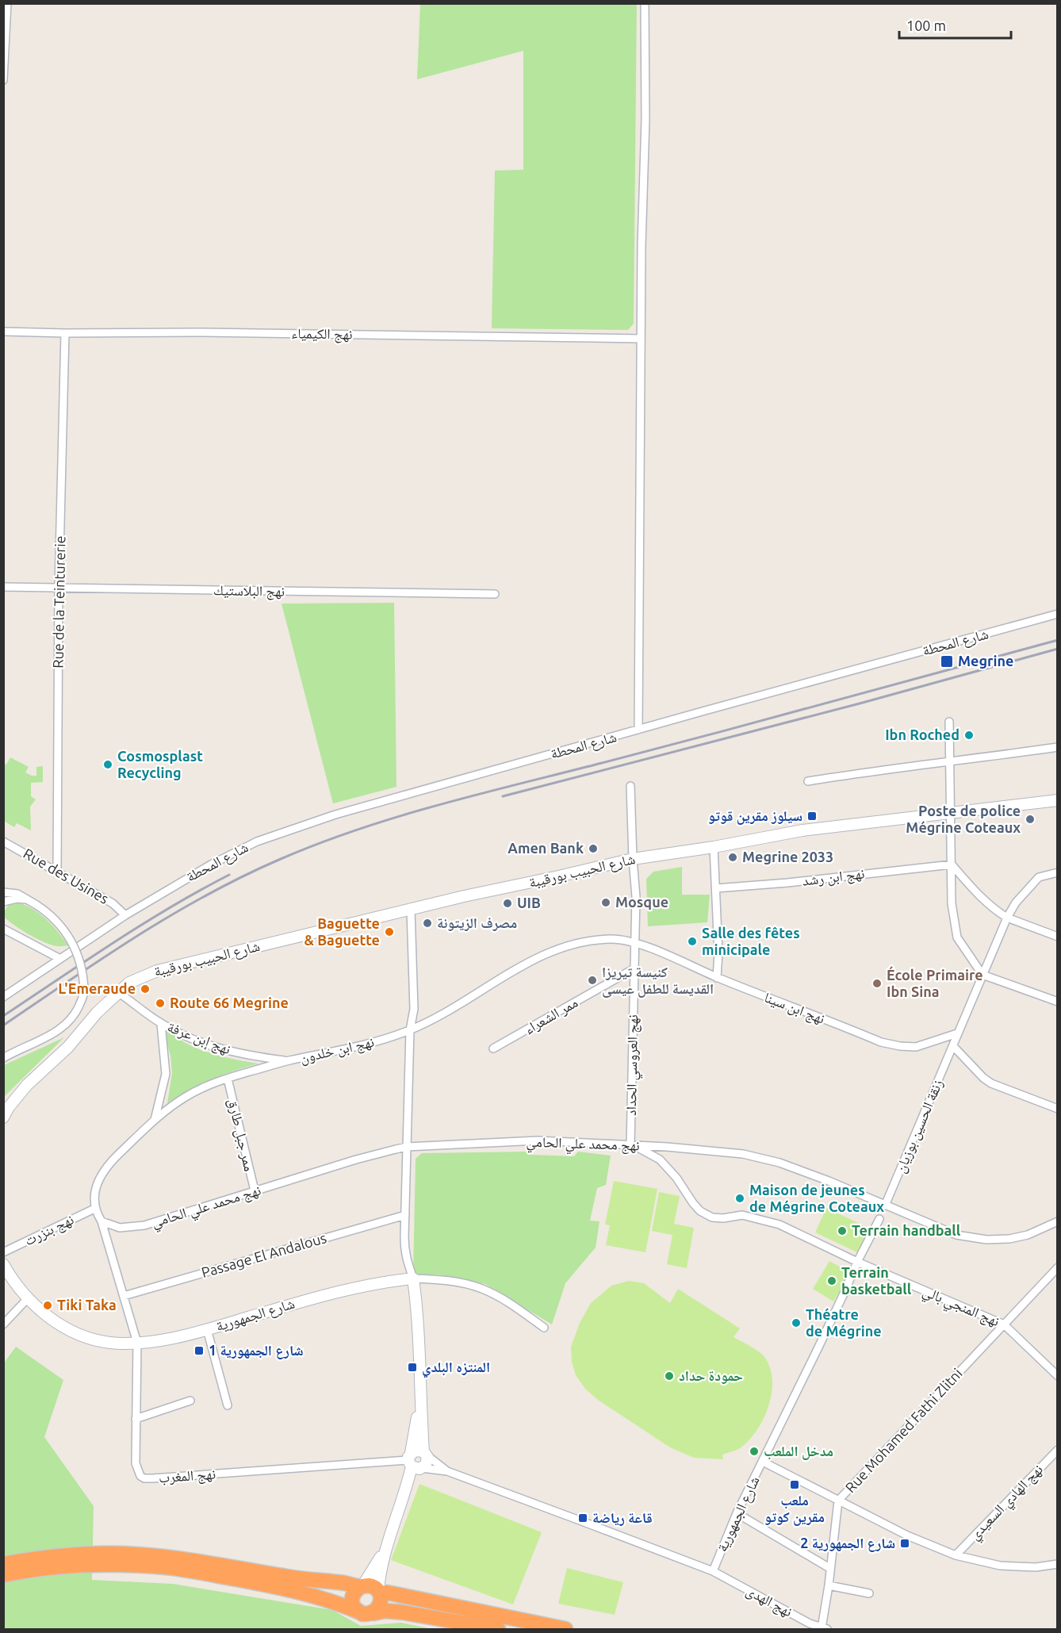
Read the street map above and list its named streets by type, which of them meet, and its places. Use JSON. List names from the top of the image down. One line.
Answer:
{"streets":{"street":["نهج الكيمياء","نهج البلاستيك","Rue de la Teinturerie","شارع المحطة","شارع الحبيب بورقيبة","Rue des Usines","نهج ابن رشد","نهج ابن سينا","ممر الشعراء","نهج إبن عرفة","نهج ابن خلدون","نهج العروسي الحداد","زنقة الحسين بوزيان","ممر جبل طارق","نهج محمد علي الحامي","نهج بنزرت","Passage El Andalous","نهج المنجي بالي","شارع الجمهورية","Rue Mohamed Fathi Zlitni","نهج المغرب","نهج الهادي السعيدي","نهج الهدى"]},"crossings":[["نهج الكيمياء","Rue de la Teinturerie"],["نهج البلاستيك","Rue de la Teinturerie"],["Rue de la Teinturerie","Rue des Usines"],["شارع المحطة","Rue des Usines"],["شارع الحبيب بورقيبة","نهج إبن عرفة"],["شارع الحبيب بورقيبة","نهج العروسي الحداد"],["نهج ابن سينا","نهج ابن خلدون"],["نهج ابن سينا","نهج العروسي الحداد"],["نهج ابن سينا","زنقة الحسين بوزيان"],["ممر الشعراء","نهج العروسي الحداد"],["نهج إبن عرفة","نهج ابن خلدون"],["نهج ابن خلدون","نهج العروسي الحداد"],["نهج ابن خلدون","ممر جبل طارق"],["نهج ابن خلدون","نهج بنزرت"],["نهج العروسي الحداد","نهج محمد علي الحامي"],["نهج العروسي الحداد","نهج المنجي بالي"],["زنقة الحسين بوزيان","نهج محمد علي الحامي"],["ممر جبل طارق","نهج محمد علي الحامي"],["نهج محمد علي الحامي","نهج المنجي بالي"],["نهج محمد علي الحامي","نهج المغرب"],["Passage El Andalous","نهج المغرب"],["نهج المنجي بالي","Rue Mohamed Fathi Zlitni"],["شارع الجمهورية","Rue Mohamed Fathi Zlitni"],["شارع الجمهورية","نهج المغرب"],["شارع الجمهورية","نهج الهادي السعيدي"],["شارع الجمهورية","نهج الهدى"],["Rue Mohamed Fathi Zlitni","نهج الهدى"]],"places":{"transit":["Megrine","سيلوز مقرين قوتو","1 شارع الجمهورية","المنتزه البلدي","ملعب مقرين كوتو","قاعة رياضة","شارع الجمهورية 2"],"other":["Ibn Roched","Cosmosplast Recycling","Poste de police Mégrine Coteaux","Amen Bank","Megrine 2033","Mosque","UIB","مصرف الزيتونة","Baguette & Baguette","Salle des fêtes minicipale","كنيسة تيريزا القديسة للطفل عيسى","École Primaire Ibn Sina","L'Emeraude","Route 66 Megrine","Maison de jeunes de Mégrine Coteaux","Terrain handball","Terrain basketball","Tiki Taka","Théatre de Mégrine","حمودة حداد","مدخل الملعب"]},"scale_bar":"100 m"}
